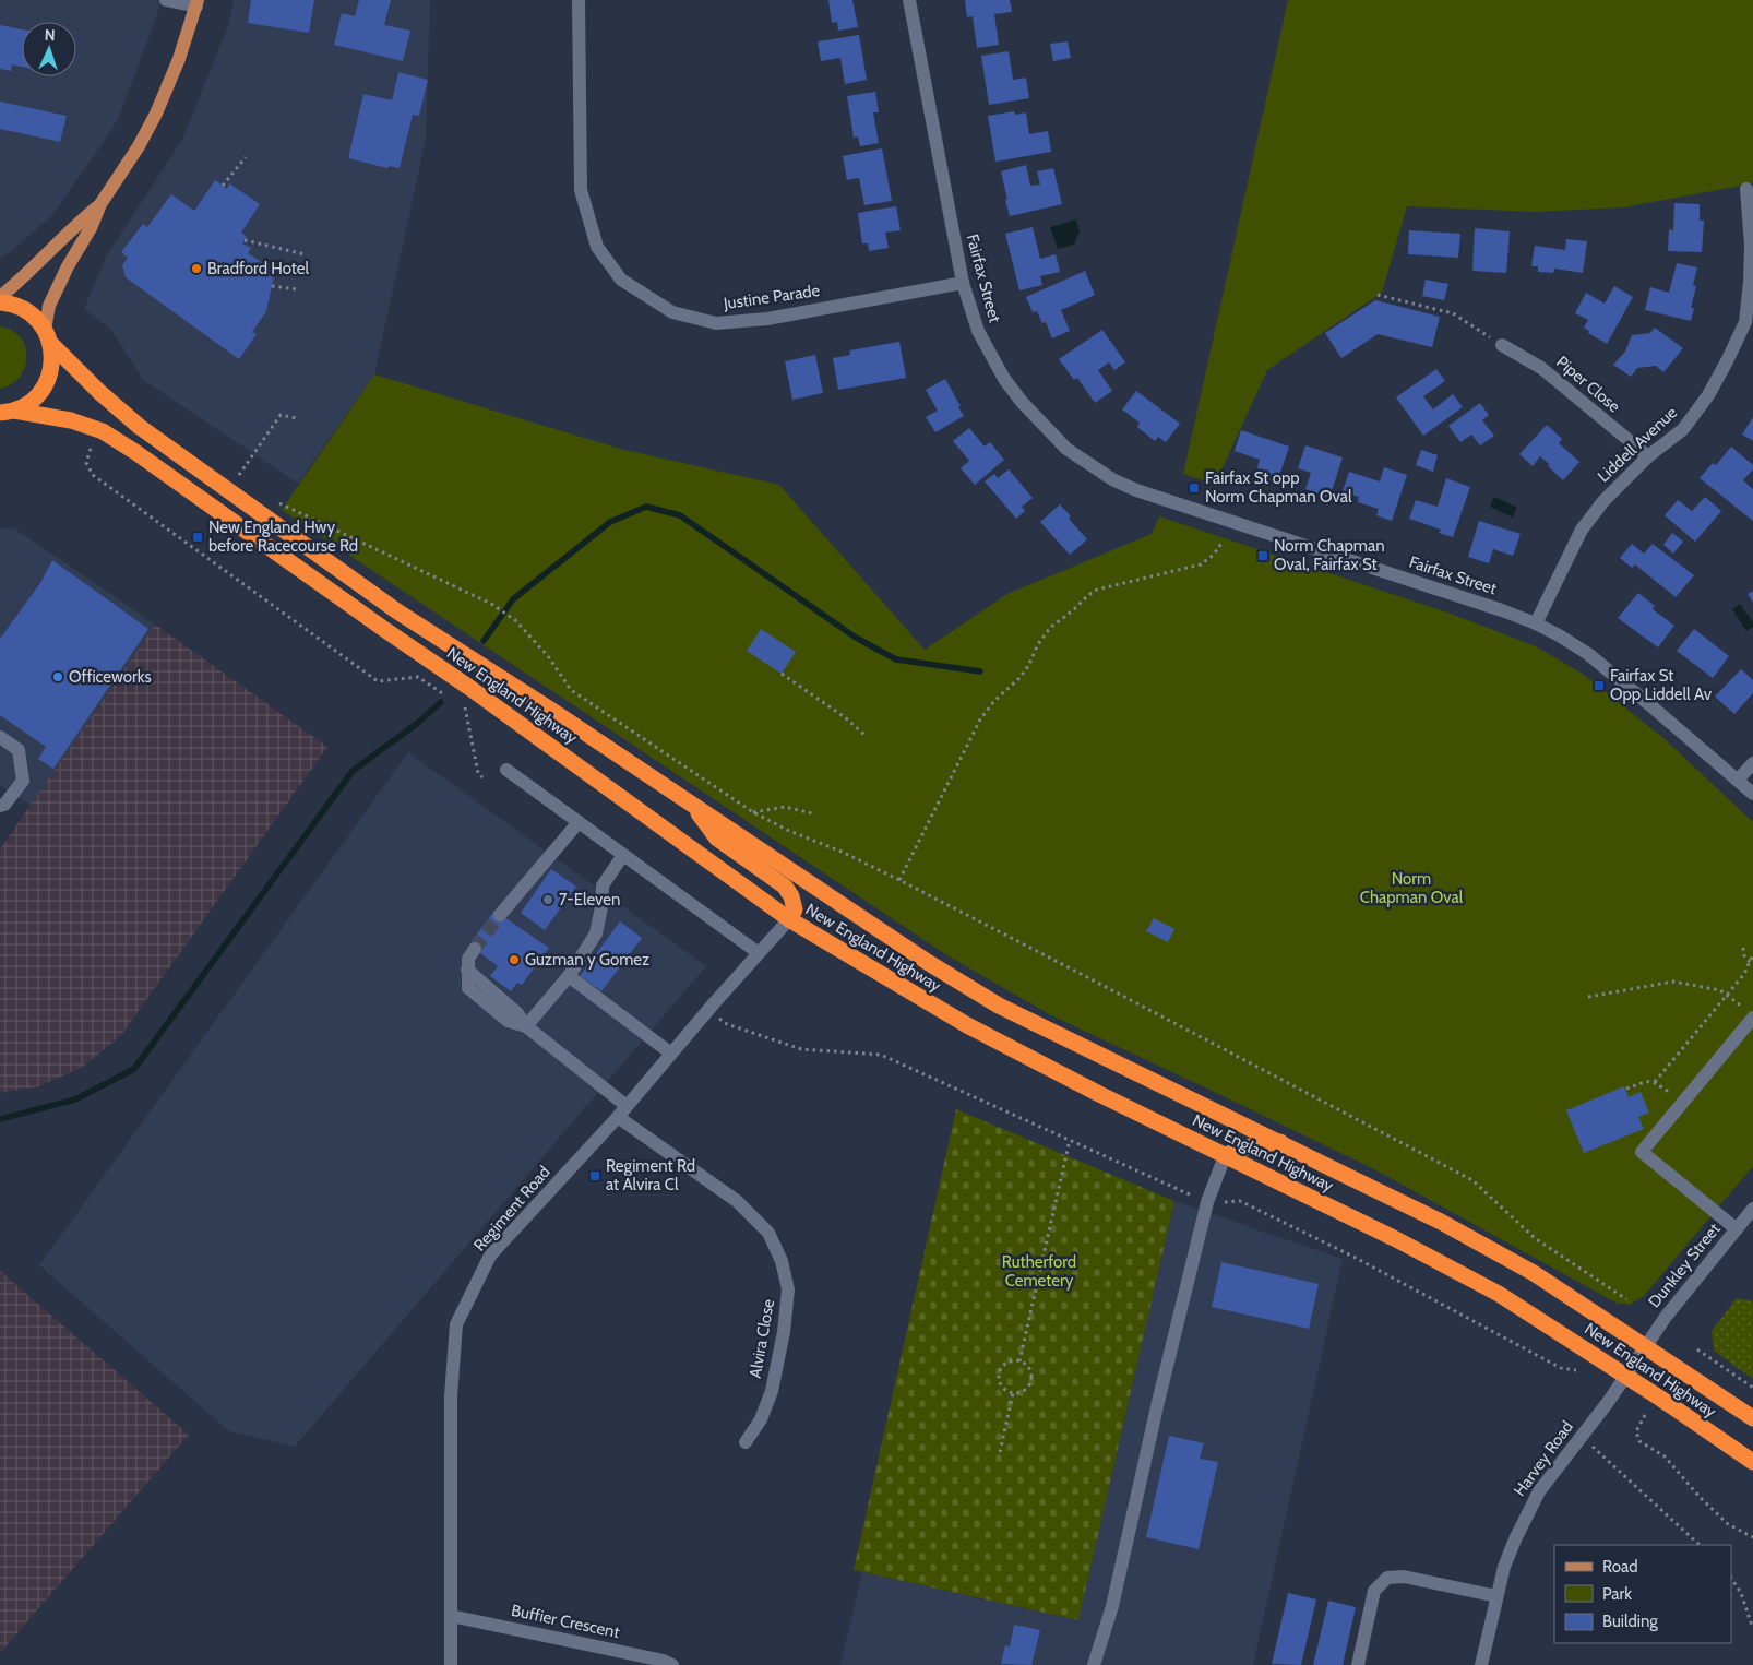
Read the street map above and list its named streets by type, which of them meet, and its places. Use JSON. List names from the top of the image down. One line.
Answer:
{"streets":{"highway":["New England Highway"],"street":["Fairfax Street","Justine Parade","Piper Close","Liddell Avenue","Regiment Road","Dunkley Street","Alvira Close","Harvey Road","Buffier Crescent"]},"crossings":[["Fairfax Street","Justine Parade"],["Fairfax Street","Liddell Avenue"],["Piper Close","Liddell Avenue"],["New England Highway","Regiment Road"],["New England Highway","Dunkley Street"],["New England Highway","Harvey Road"],["Regiment Road","Alvira Close"],["Regiment Road","Buffier Crescent"],["Dunkley Street","Harvey Road"]],"parks":["Norm Chapman Oval","Rutherford Cemetery"],"places":{"other":["Bradford Hotel","Officeworks","7-Eleven","Guzman y Gomez"],"transit":["Fairfax St opp Norm Chapman Oval","New England Hwy before Racecourse Rd","Norm Chapman Oval, Fairfax St","Fairfax St Opp Liddell Av","Regiment Rd at Alvira Cl"]},"legend":["Road","Park","Building"],"north":"top"}
